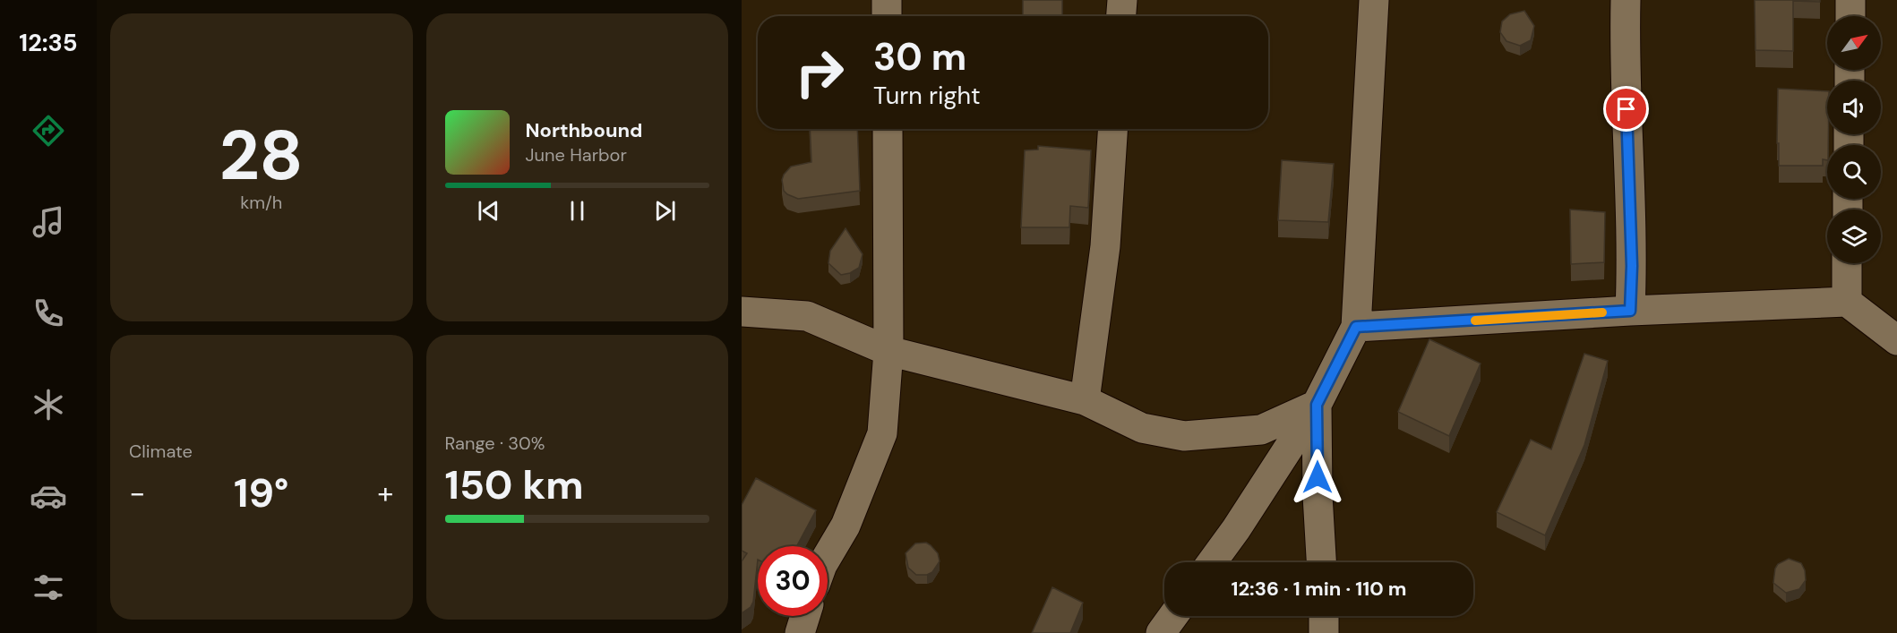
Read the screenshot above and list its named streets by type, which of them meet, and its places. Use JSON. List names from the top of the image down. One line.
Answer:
{"north":"top right","page":{"tabs":"12:35","tile":[["28","km/h"],"Climate",["Range · 30%","150 km"]],"turn":["30 m","Turn right"],"song":["Northbound","June Harbor"],"heat":["−","19°","+"],"limit":"30","trip":"12:36 · 1 min · 110 m"}}
